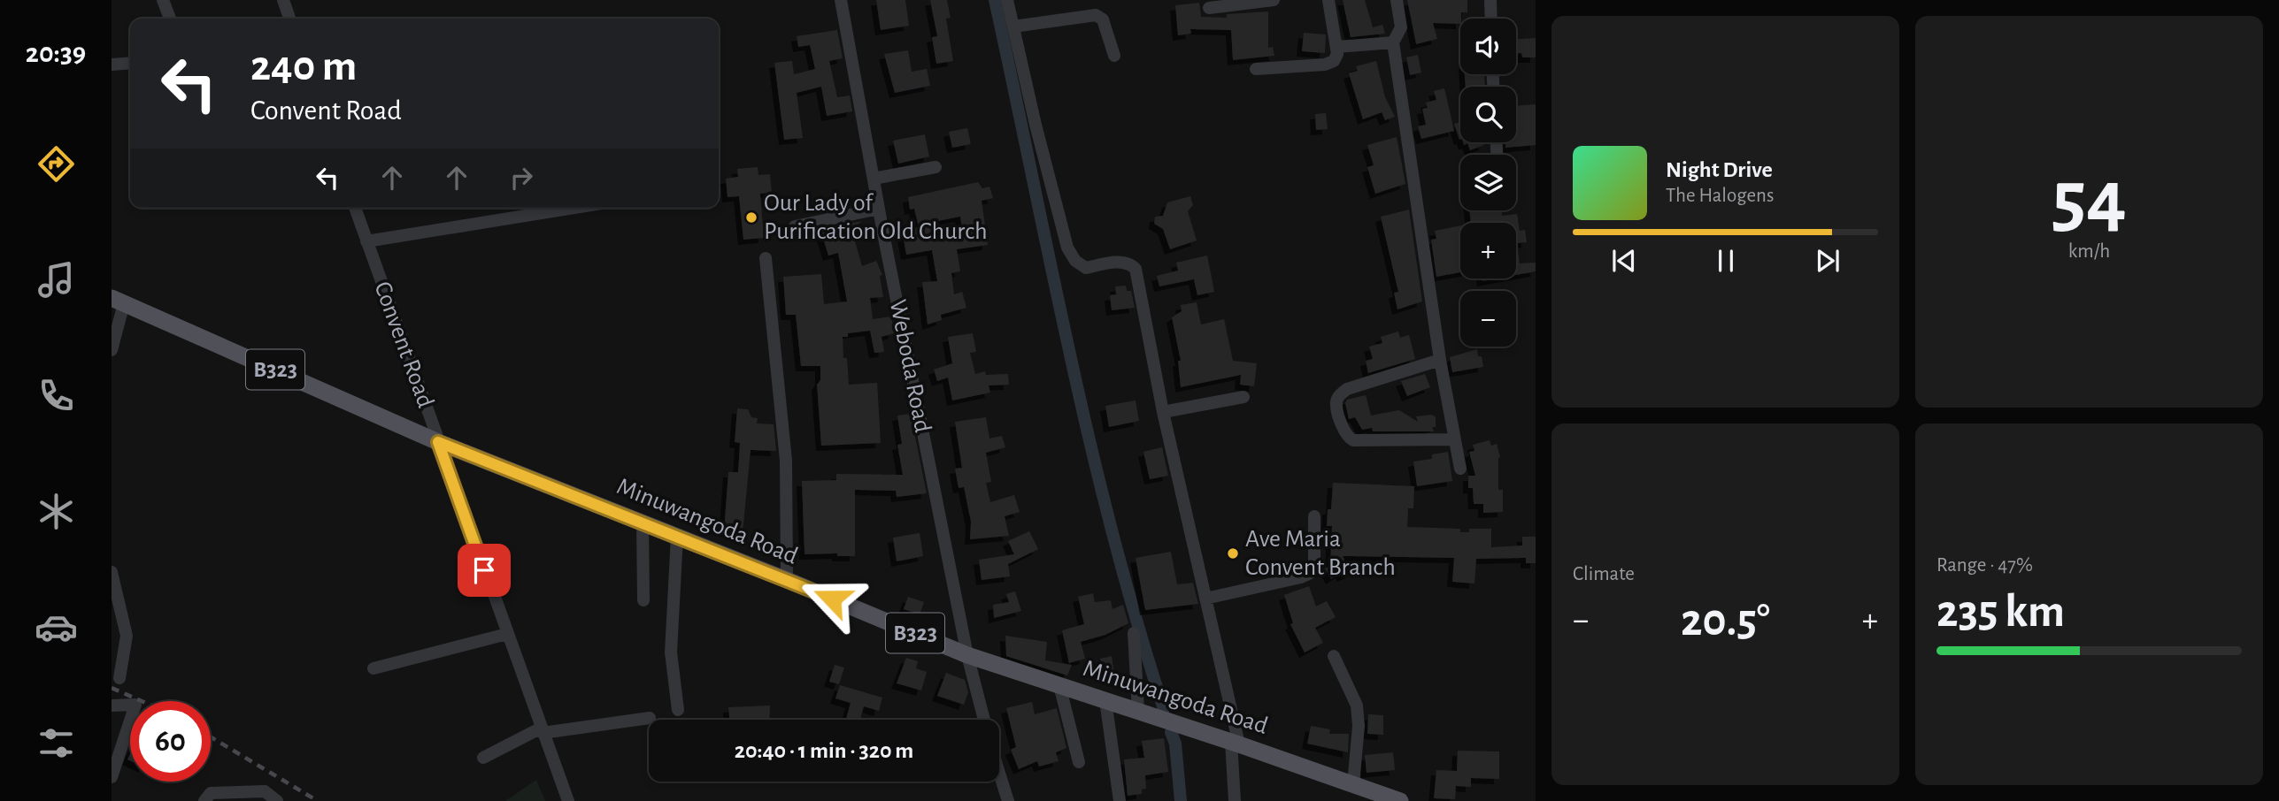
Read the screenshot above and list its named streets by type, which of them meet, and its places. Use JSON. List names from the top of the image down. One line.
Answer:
{"streets":{"main road":["B323","Minuwangoda Road"],"street":["Convent Road","Weboda Road"]},"crossings":[["Convent Road","Minuwangoda Road"],["Weboda Road","Minuwangoda Road"]],"places":["Our Lady of Purification Old Church","Ave Maria Convent Branch"],"page":{"tabs":"20:39","tile":[["54","km/h"],"Climate",["Range · 47%","235 km"]],"map_buttons":["+","−"],"turn":["240 m","Convent Road"],"song":["Night Drive","The Halogens"],"heat":["−","20.5°","+"],"limit":"60","trip":"20:40 · 1 min · 320 m"}}
